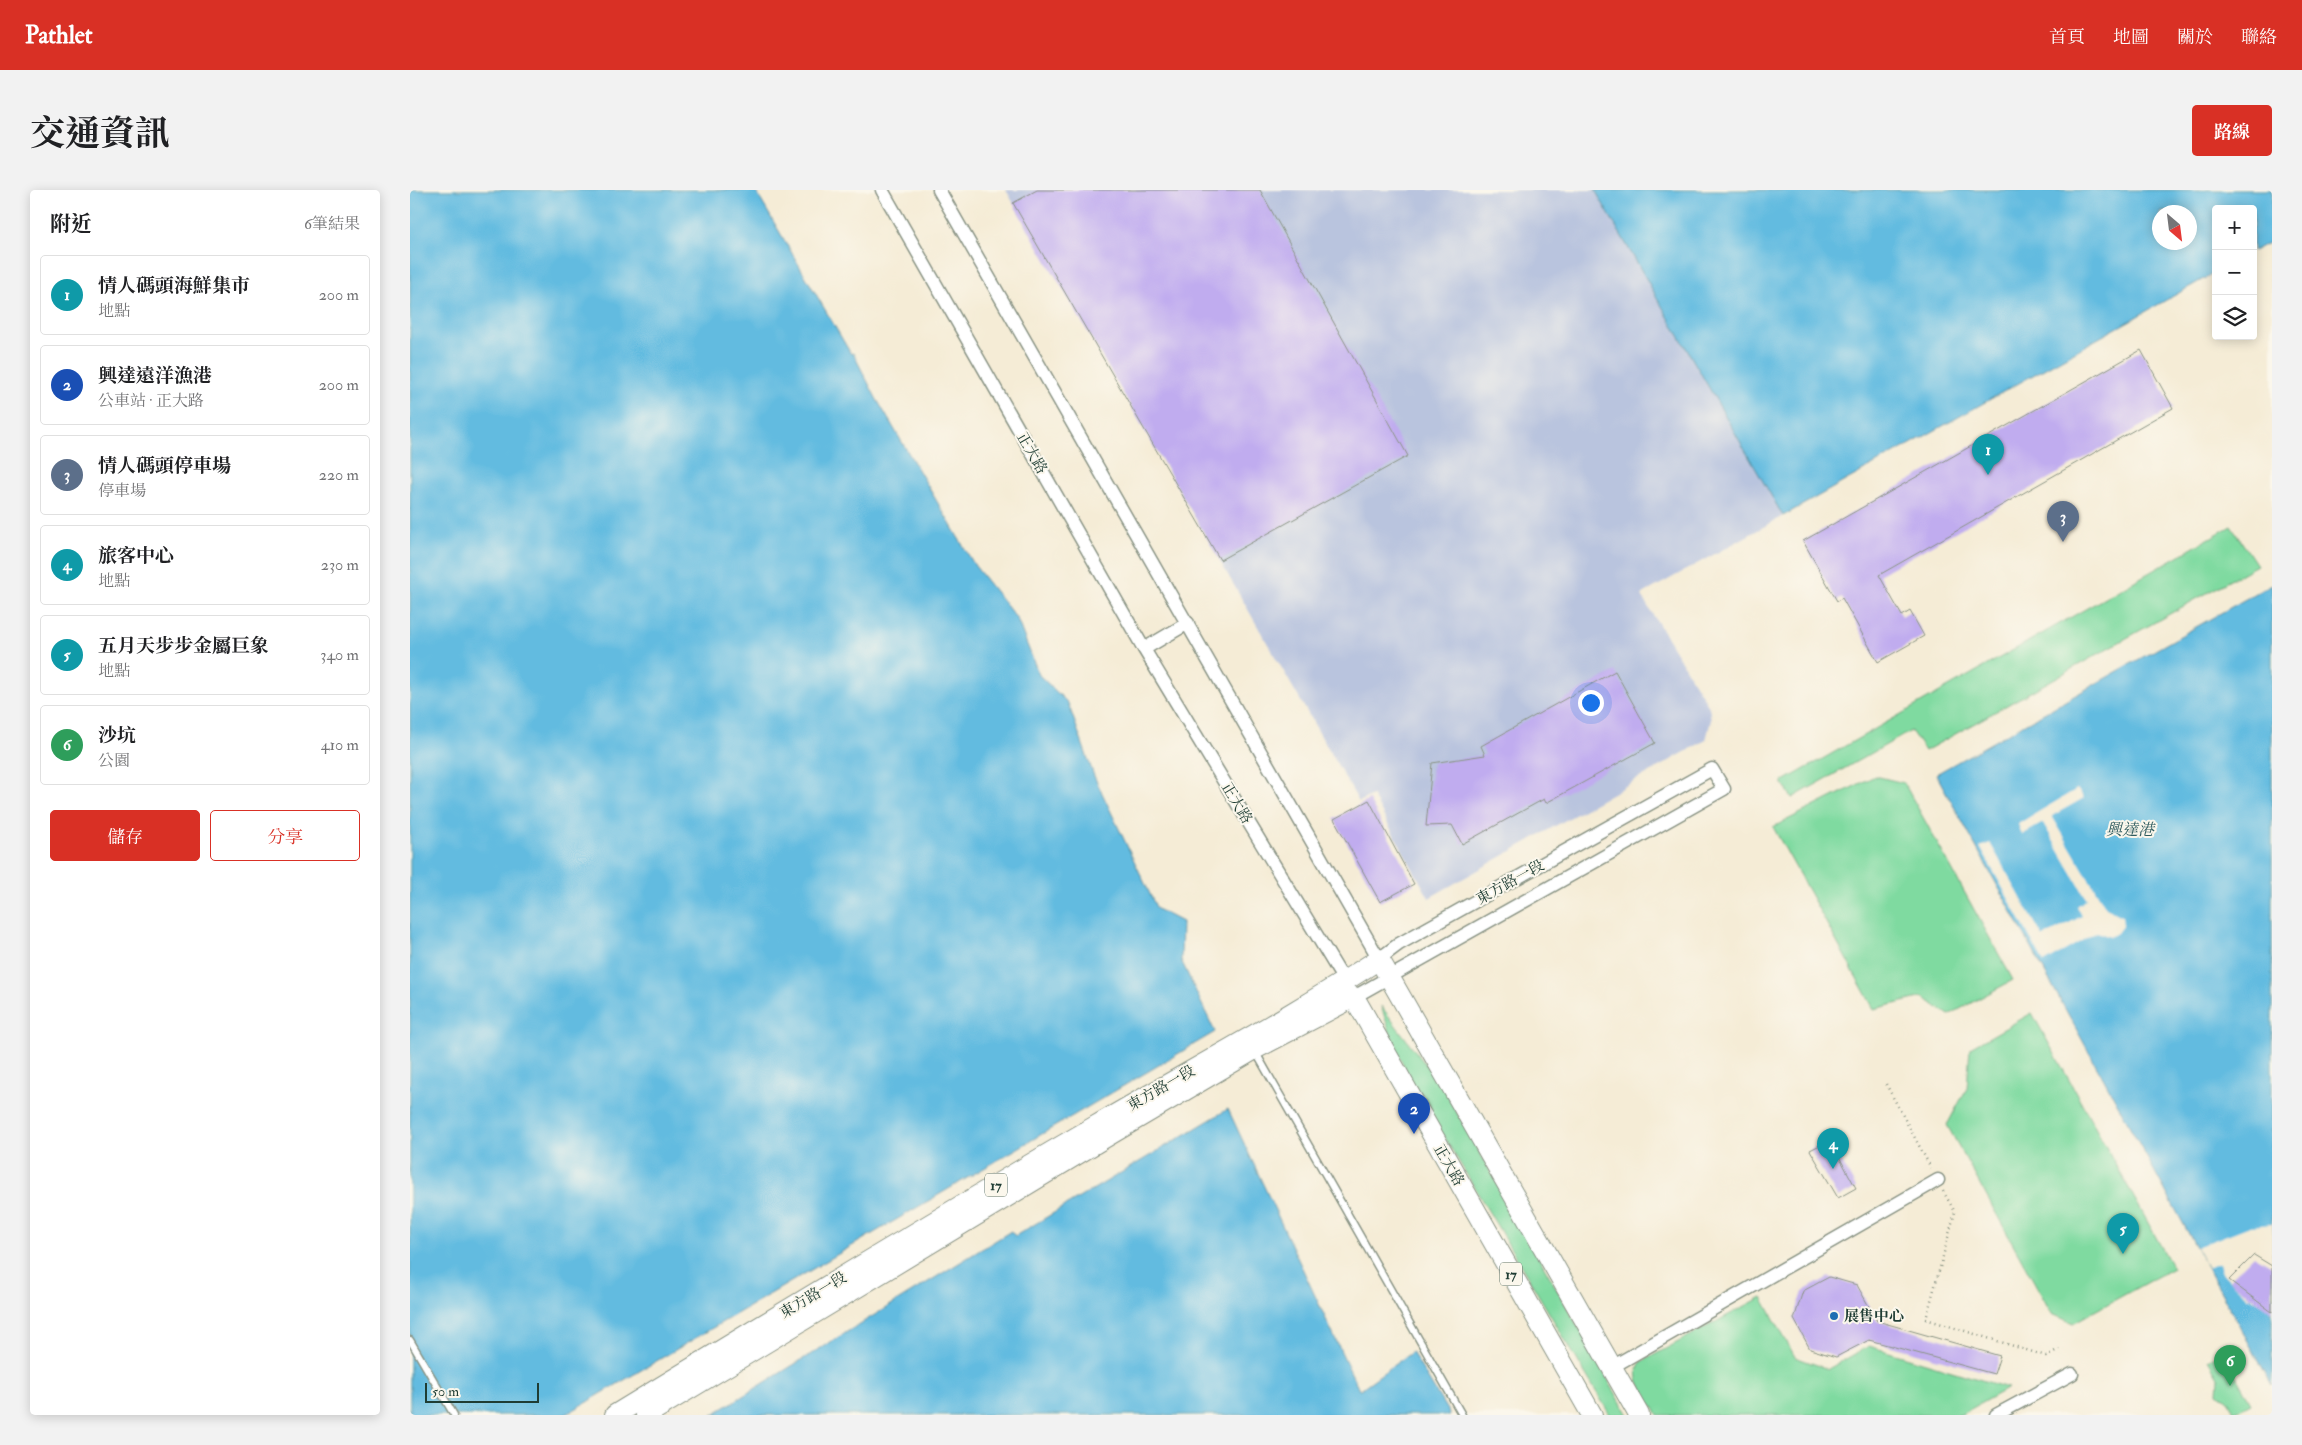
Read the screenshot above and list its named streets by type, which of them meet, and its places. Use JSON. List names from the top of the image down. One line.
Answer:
{"streets":{"main road":["正大路","東方路一段","17"]},"crossings":[["正大路","東方路一段"]],"water":["興達港"],"places":["展售中心"],"scale_bar":"50 m","north":"bottom right","page":{"header":"Pathlet","nav":["首頁","地圖","關於","聯絡"],"title":"交通資訊","buttons":["路線",["儲存","分享"]],"heading":["附近","6筆結果"],"map_buttons":["+","−"],"list":[{"mark":"1","name":"情人碼頭海鮮集市","note":"地點","value":"200 m"},{"mark":"2","name":"興達遠洋漁港","note":"公車站 · 正大路","value":"200 m"},{"mark":"3","name":"情人碼頭停車場","note":"停車場","value":"220 m"},{"mark":"4","name":"旅客中心","note":"地點","value":"230 m"},{"mark":"5","name":"五月天步步金屬巨象","note":"地點","value":"340 m"},{"mark":"6","name":"沙坑","note":"公園","value":"410 m"}],"pins":["1","3","2","4","5","6"],"scale":"50 m"}}
